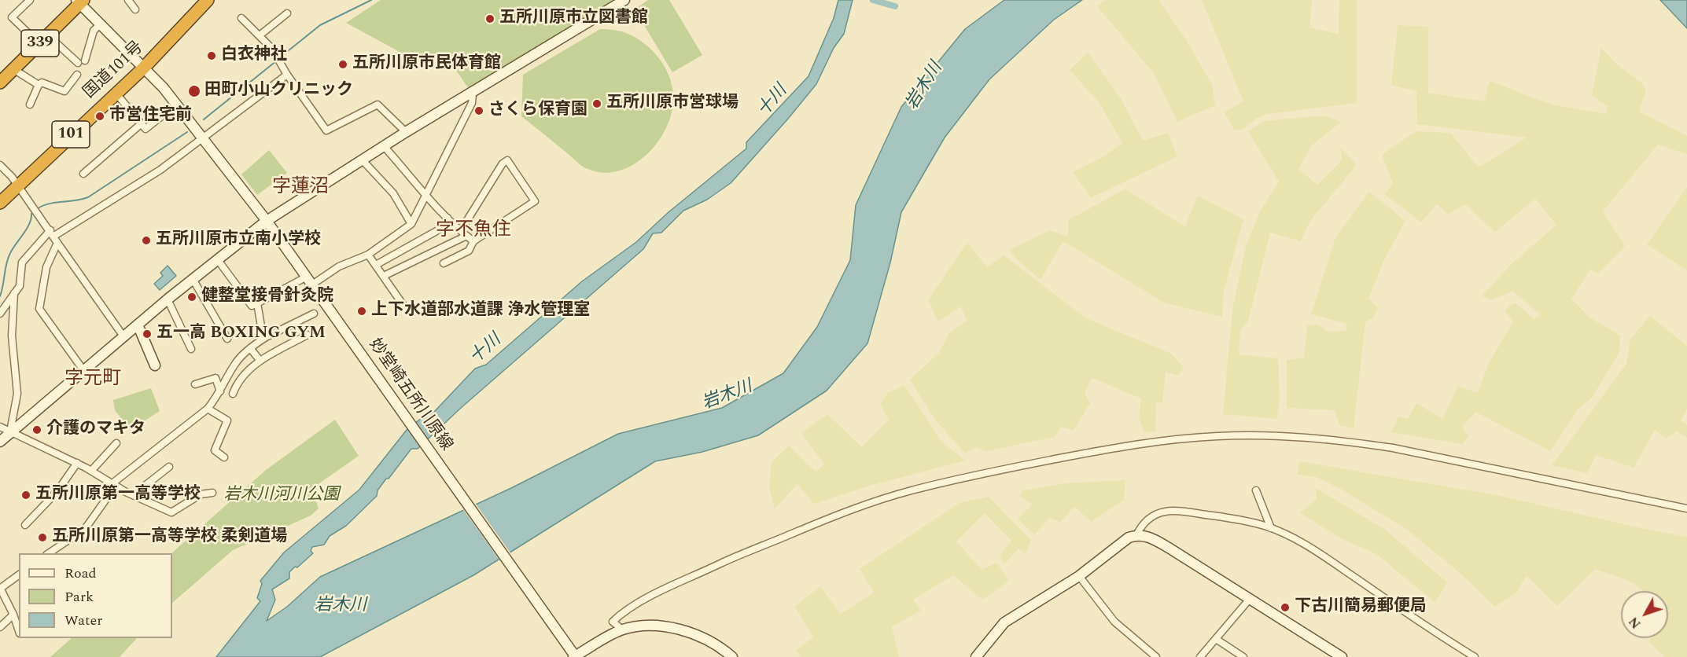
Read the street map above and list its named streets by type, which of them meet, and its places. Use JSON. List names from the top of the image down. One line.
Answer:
{"streets":{"highway":["339","国道101号","101"],"street":["妙堂崎五所川原線"]},"crossings":[["339","妙堂崎五所川原線"],["国道101号","妙堂崎五所川原線"]],"districts":["字蓮沼","字不魚住","字元町"],"water":["岩木川","十川"],"parks":["岩木川河川公園"],"places":["五所川原市立図書館","白衣神社","五所川原市民体育館","田町小山クリニック","五所川原市営球場","さくら保育園","市営住宅前","五所川原市立南小学校","健整堂接骨針灸院","上下水道部水道課 浄水管理室","五一高 BOXING GYM","介護のマキタ","五所川原第一高等学校","五所川原第一高等学校 柔剣道場","下古川簡易郵便局"],"legend":["Road","Park","Water"],"north":"bottom left"}
